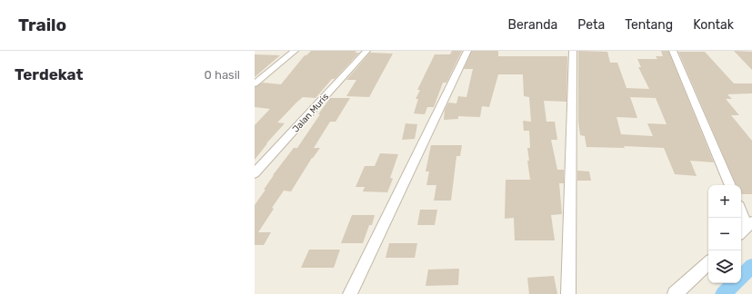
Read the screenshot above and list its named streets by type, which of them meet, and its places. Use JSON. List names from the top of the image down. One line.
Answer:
{"streets":{"street":["Jalan Muris"]},"page":{"header":"Trailo","nav":["Beranda","Peta","Tentang","Kontak"],"heading":["Terdekat","0 hasil"],"map_buttons":["+","−"]}}
